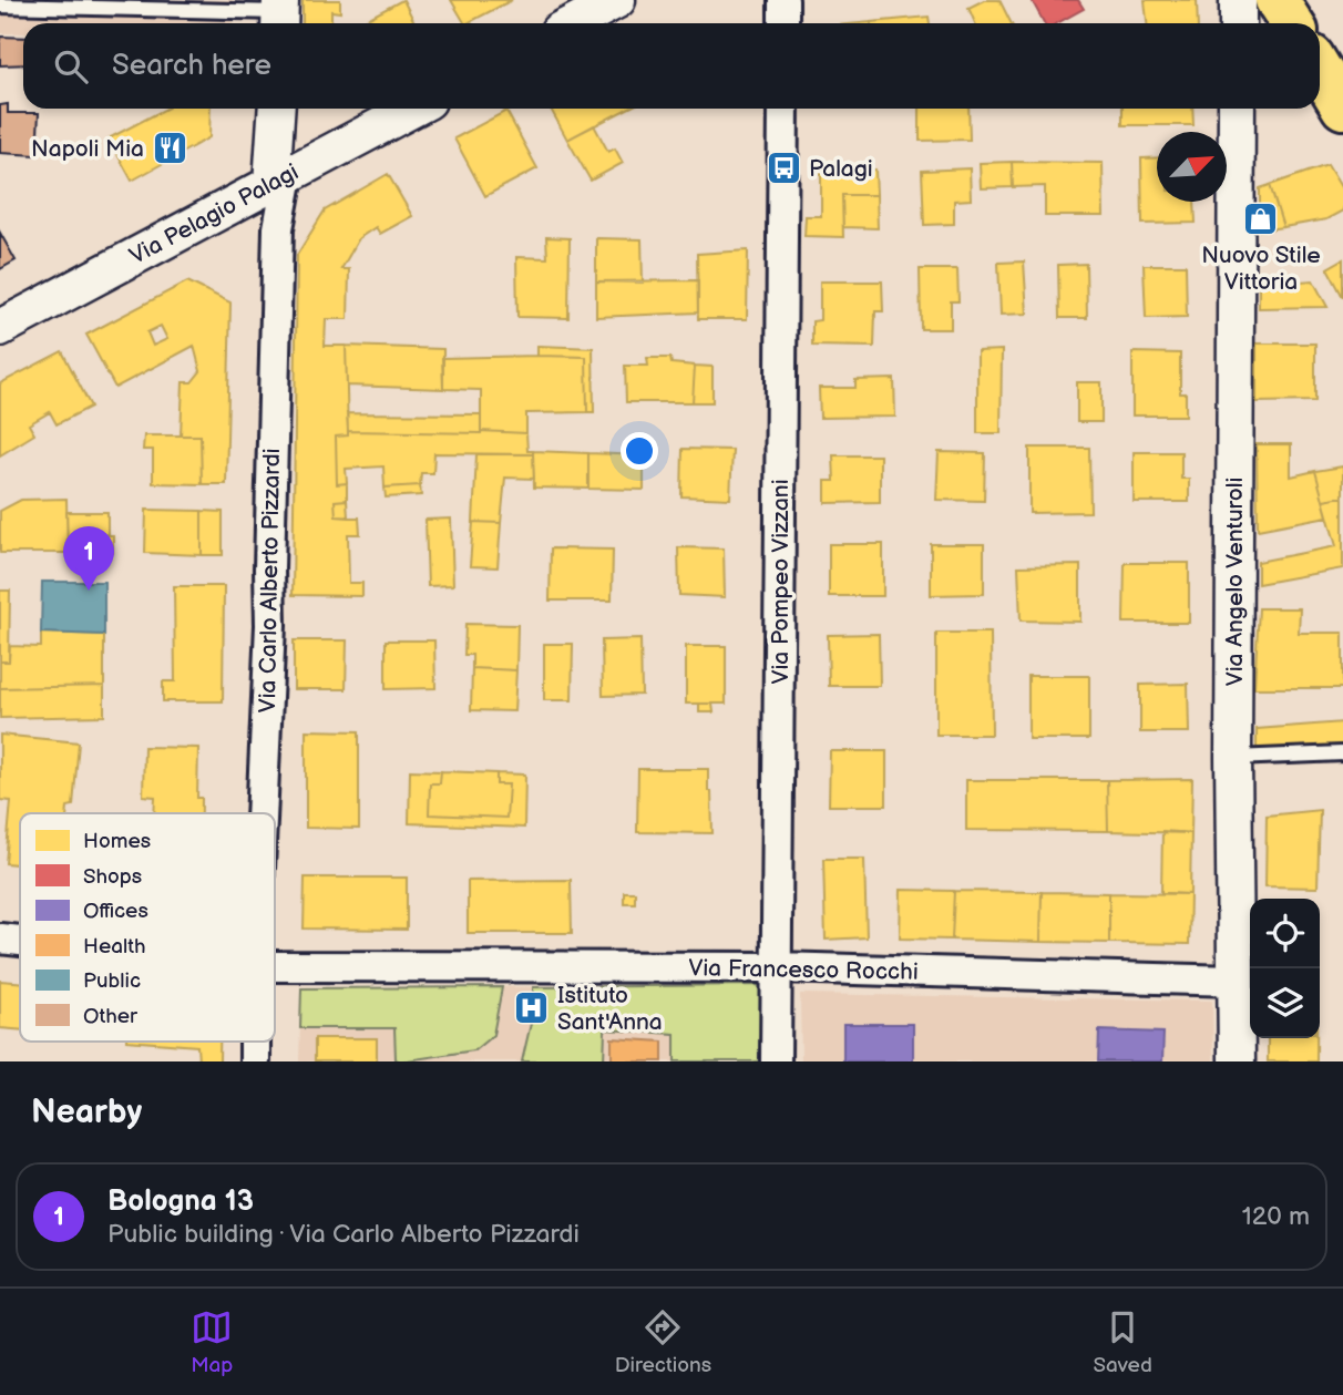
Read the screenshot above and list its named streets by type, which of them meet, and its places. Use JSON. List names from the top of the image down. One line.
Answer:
{"streets":{"street":["Via Pelagio Palagi","Via Carlo Alberto Pizzardi","Via Pompeo Vizzani","Via Angelo Venturoli","Via Francesco Rocchi"]},"crossings":[["Via Pelagio Palagi","Via Carlo Alberto Pizzardi"],["Via Pompeo Vizzani","Via Francesco Rocchi"],["Via Angelo Venturoli","Via Francesco Rocchi"]],"places":{"restaurant":["Napoli Mia"],"bus stop":["Palagi"],"shop":["Nuovo Stile Vittoria"],"hospital":["Istituto Sant'Anna"]},"legend":["Homes","Shops","Offices","Health","Public","Other"],"north":"top right","page":{"search":"Search here","pins":"1","heading":"Nearby","list":[{"mark":"1","name":"Bologna 13","note":"Public building · Via Carlo Alberto Pizzardi","value":"120 m"}],"nav":["Map","Directions","Saved"]}}
